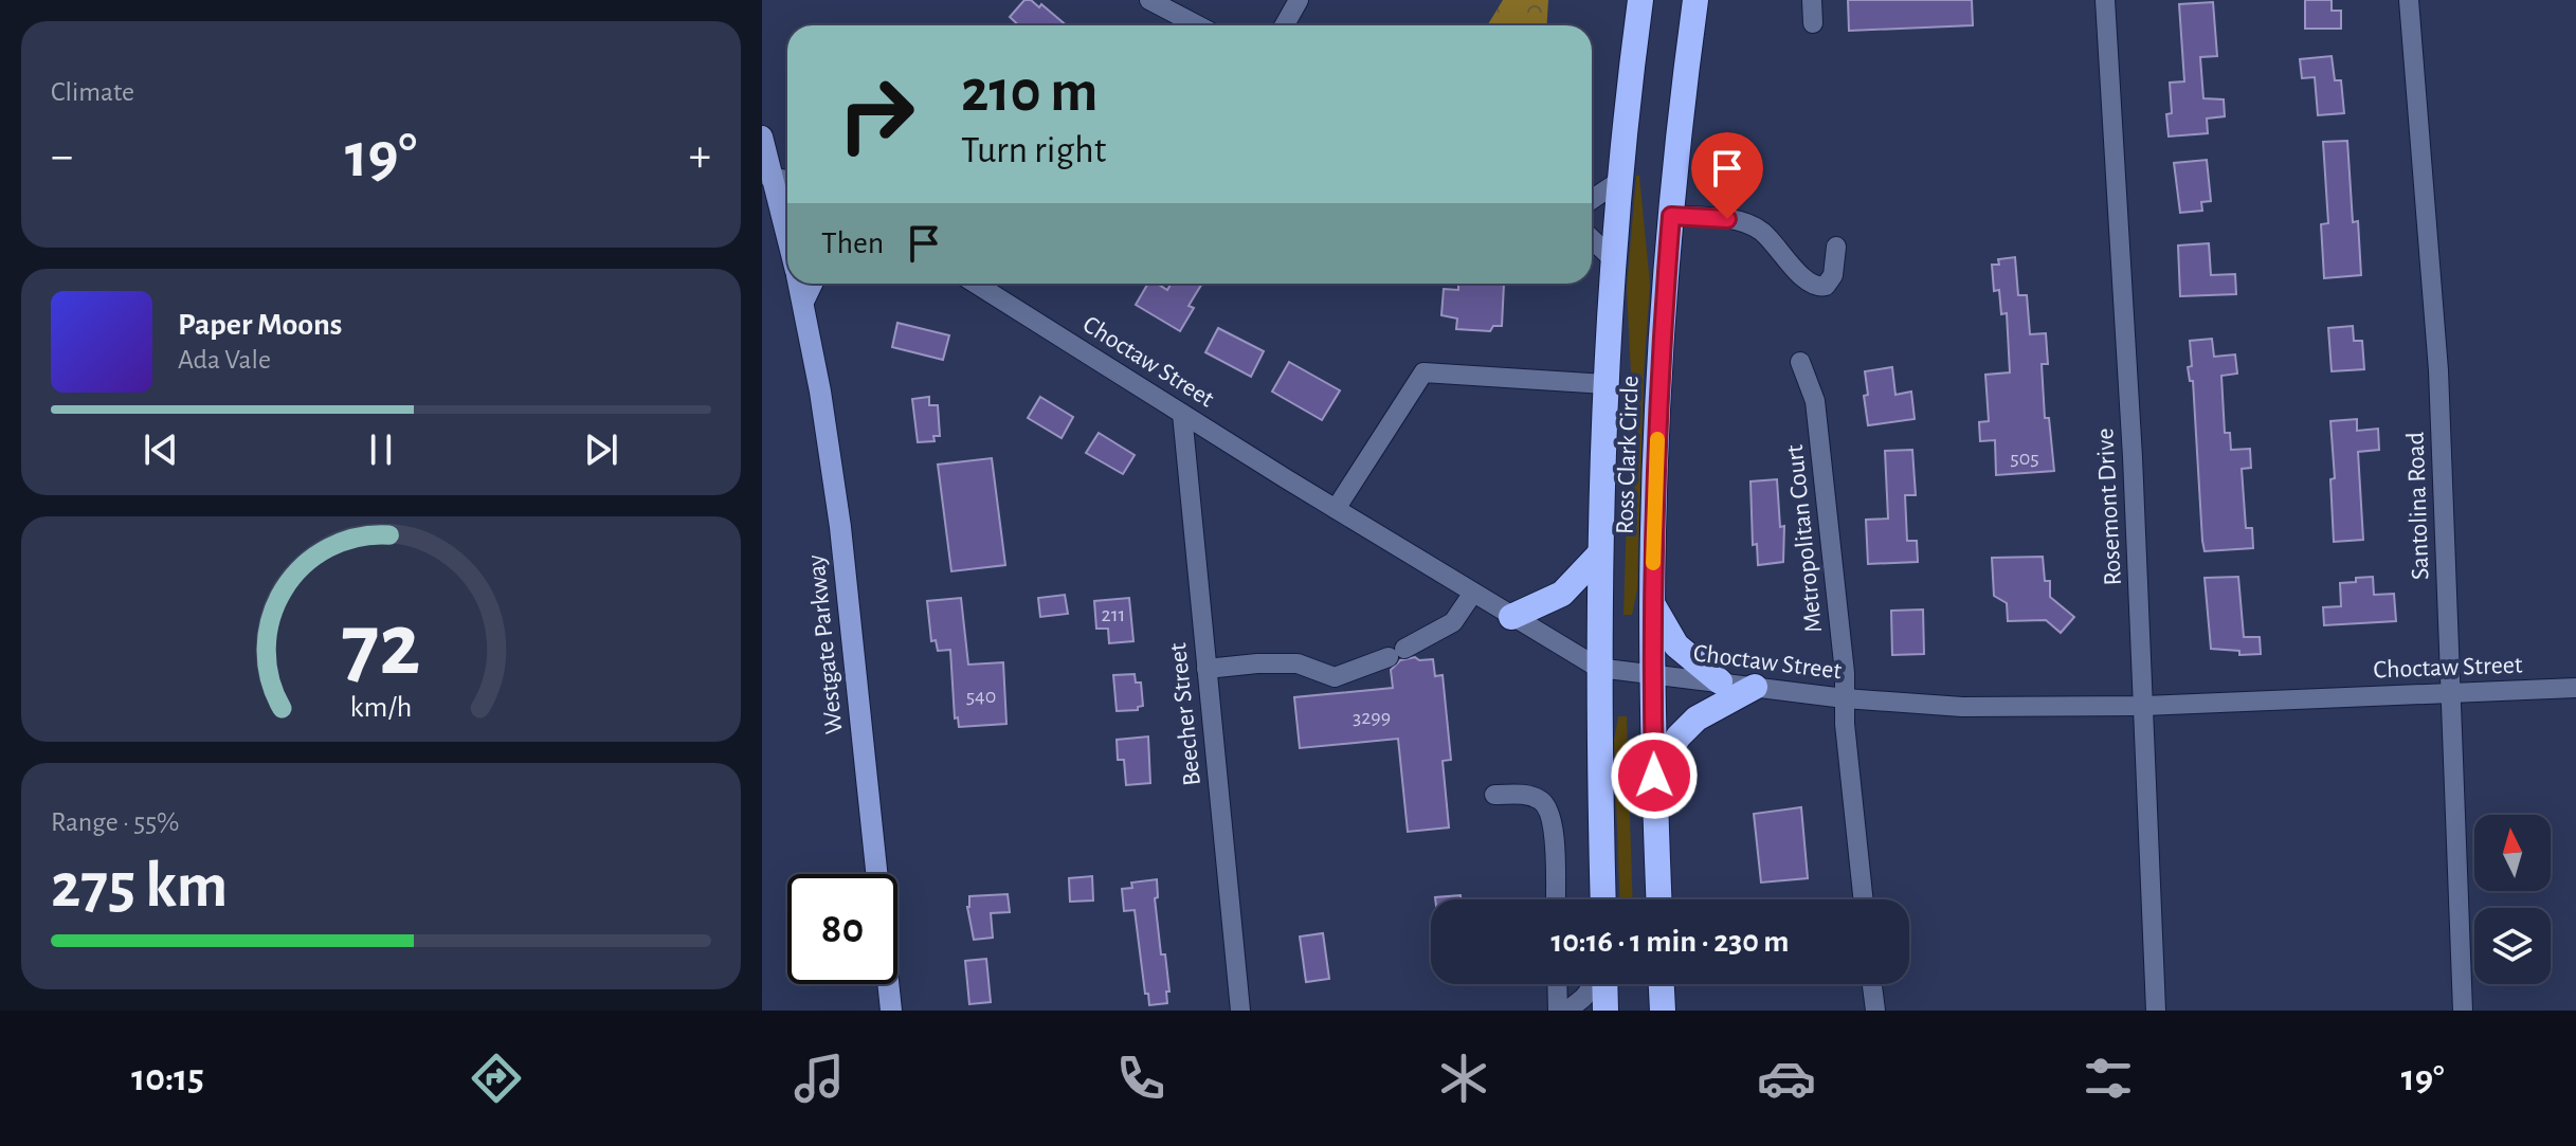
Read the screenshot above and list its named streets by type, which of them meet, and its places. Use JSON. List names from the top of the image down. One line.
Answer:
{"streets":{"highway":["Ross Clark Circle"],"main road":["Westgate Parkway"],"street":["Choctaw Street","Santolina Road","Rosemont Drive","Metropolitan Court","Beecher Street"]},"crossings":[["Choctaw Street","Ross Clark Circle"],["Choctaw Street","Santolina Road"],["Choctaw Street","Rosemont Drive"],["Choctaw Street","Metropolitan Court"],["Choctaw Street","Beecher Street"]],"house_numbers":["505","211","540","3299"],"north":"top","page":{"tile":["Climate",["Range · 55%","275 km"]],"turn":["210 m","Turn right"],"heat":["−","19°","+"],"then":"Then","song":["Paper Moons","Ada Vale"],"limit":"80","trip":"10:16 · 1 min · 230 m","tabs":["10:15","19°"],"gauge":["72","km/h"]}}
